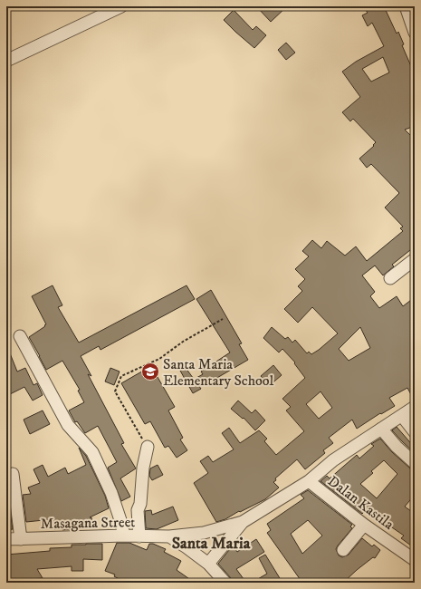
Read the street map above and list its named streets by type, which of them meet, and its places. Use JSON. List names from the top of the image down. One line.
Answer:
{"streets":{"street":["Dalan Kastila","Masagana Street"]},"districts":["Santa Maria"],"places":{"school or university":["Santa Maria Elementary School"]}}
